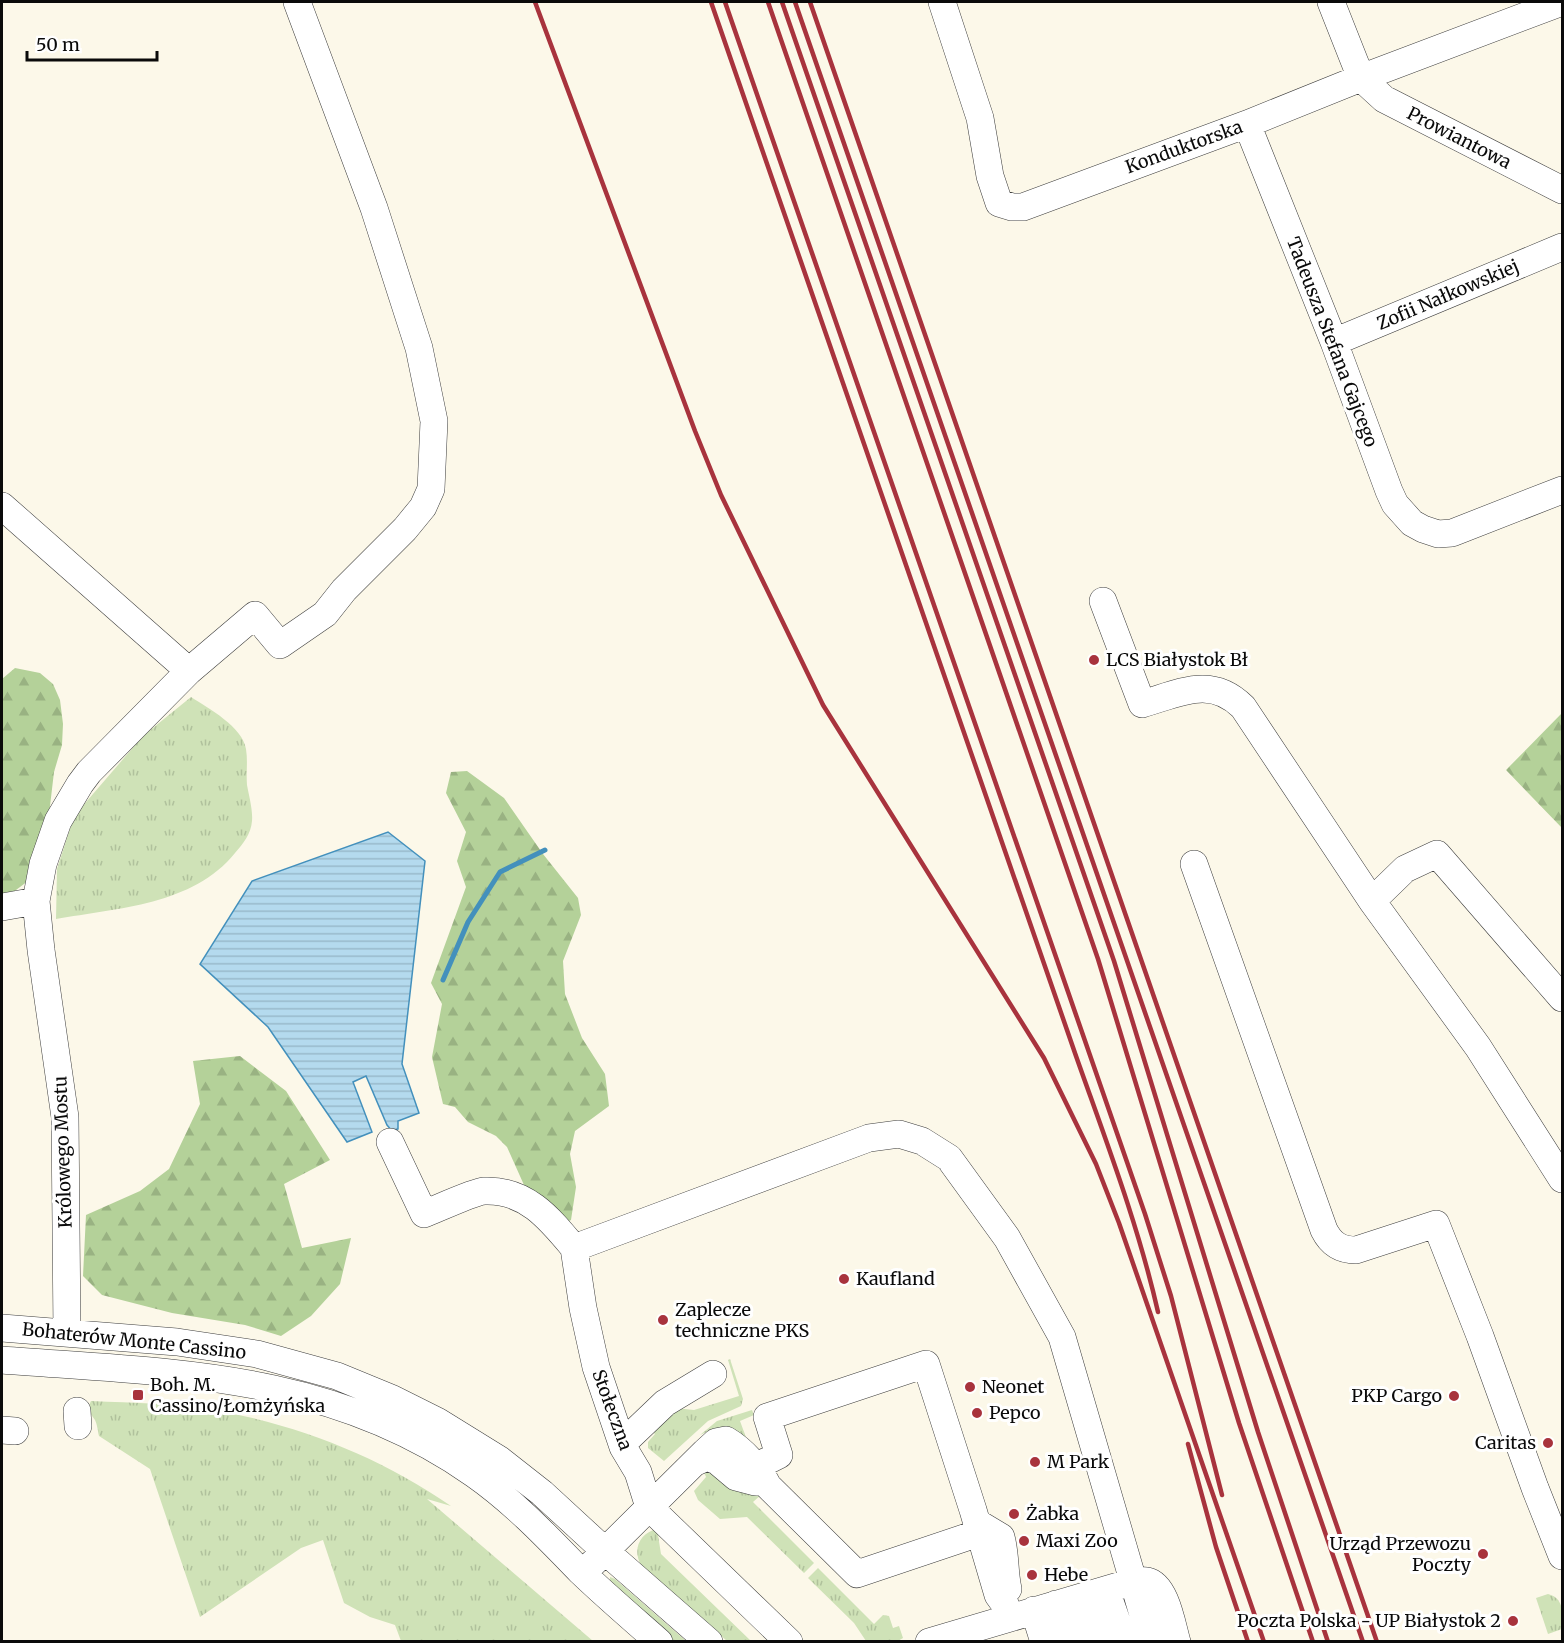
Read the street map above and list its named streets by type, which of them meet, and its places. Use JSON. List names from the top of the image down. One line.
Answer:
{"streets":{"street":["Prowiantowa","Konduktorska","Zofii Nałkowskiej","Tadeusza Stefana Gajcego","Królowego Mostu","Bohaterów Monte Cassino","Stołeczna"]},"crossings":[["Prowiantowa","Konduktorska"],["Konduktorska","Tadeusza Stefana Gajcego"],["Zofii Nałkowskiej","Tadeusza Stefana Gajcego"],["Królowego Mostu","Bohaterów Monte Cassino"]],"places":{"other":["LCS Białystok Bł","Kaufland","Zaplecze techniczne PKS","Neonet","PKP Cargo","Pepco","Caritas","M Park","Żabka","Maxi Zoo","Urząd Przewozu Poczty","Hebe","Poczta Polska - UP Białystok 2"],"transit":["Boh. M. Cassino/Łomżyńska"]},"scale_bar":"50 m"}
